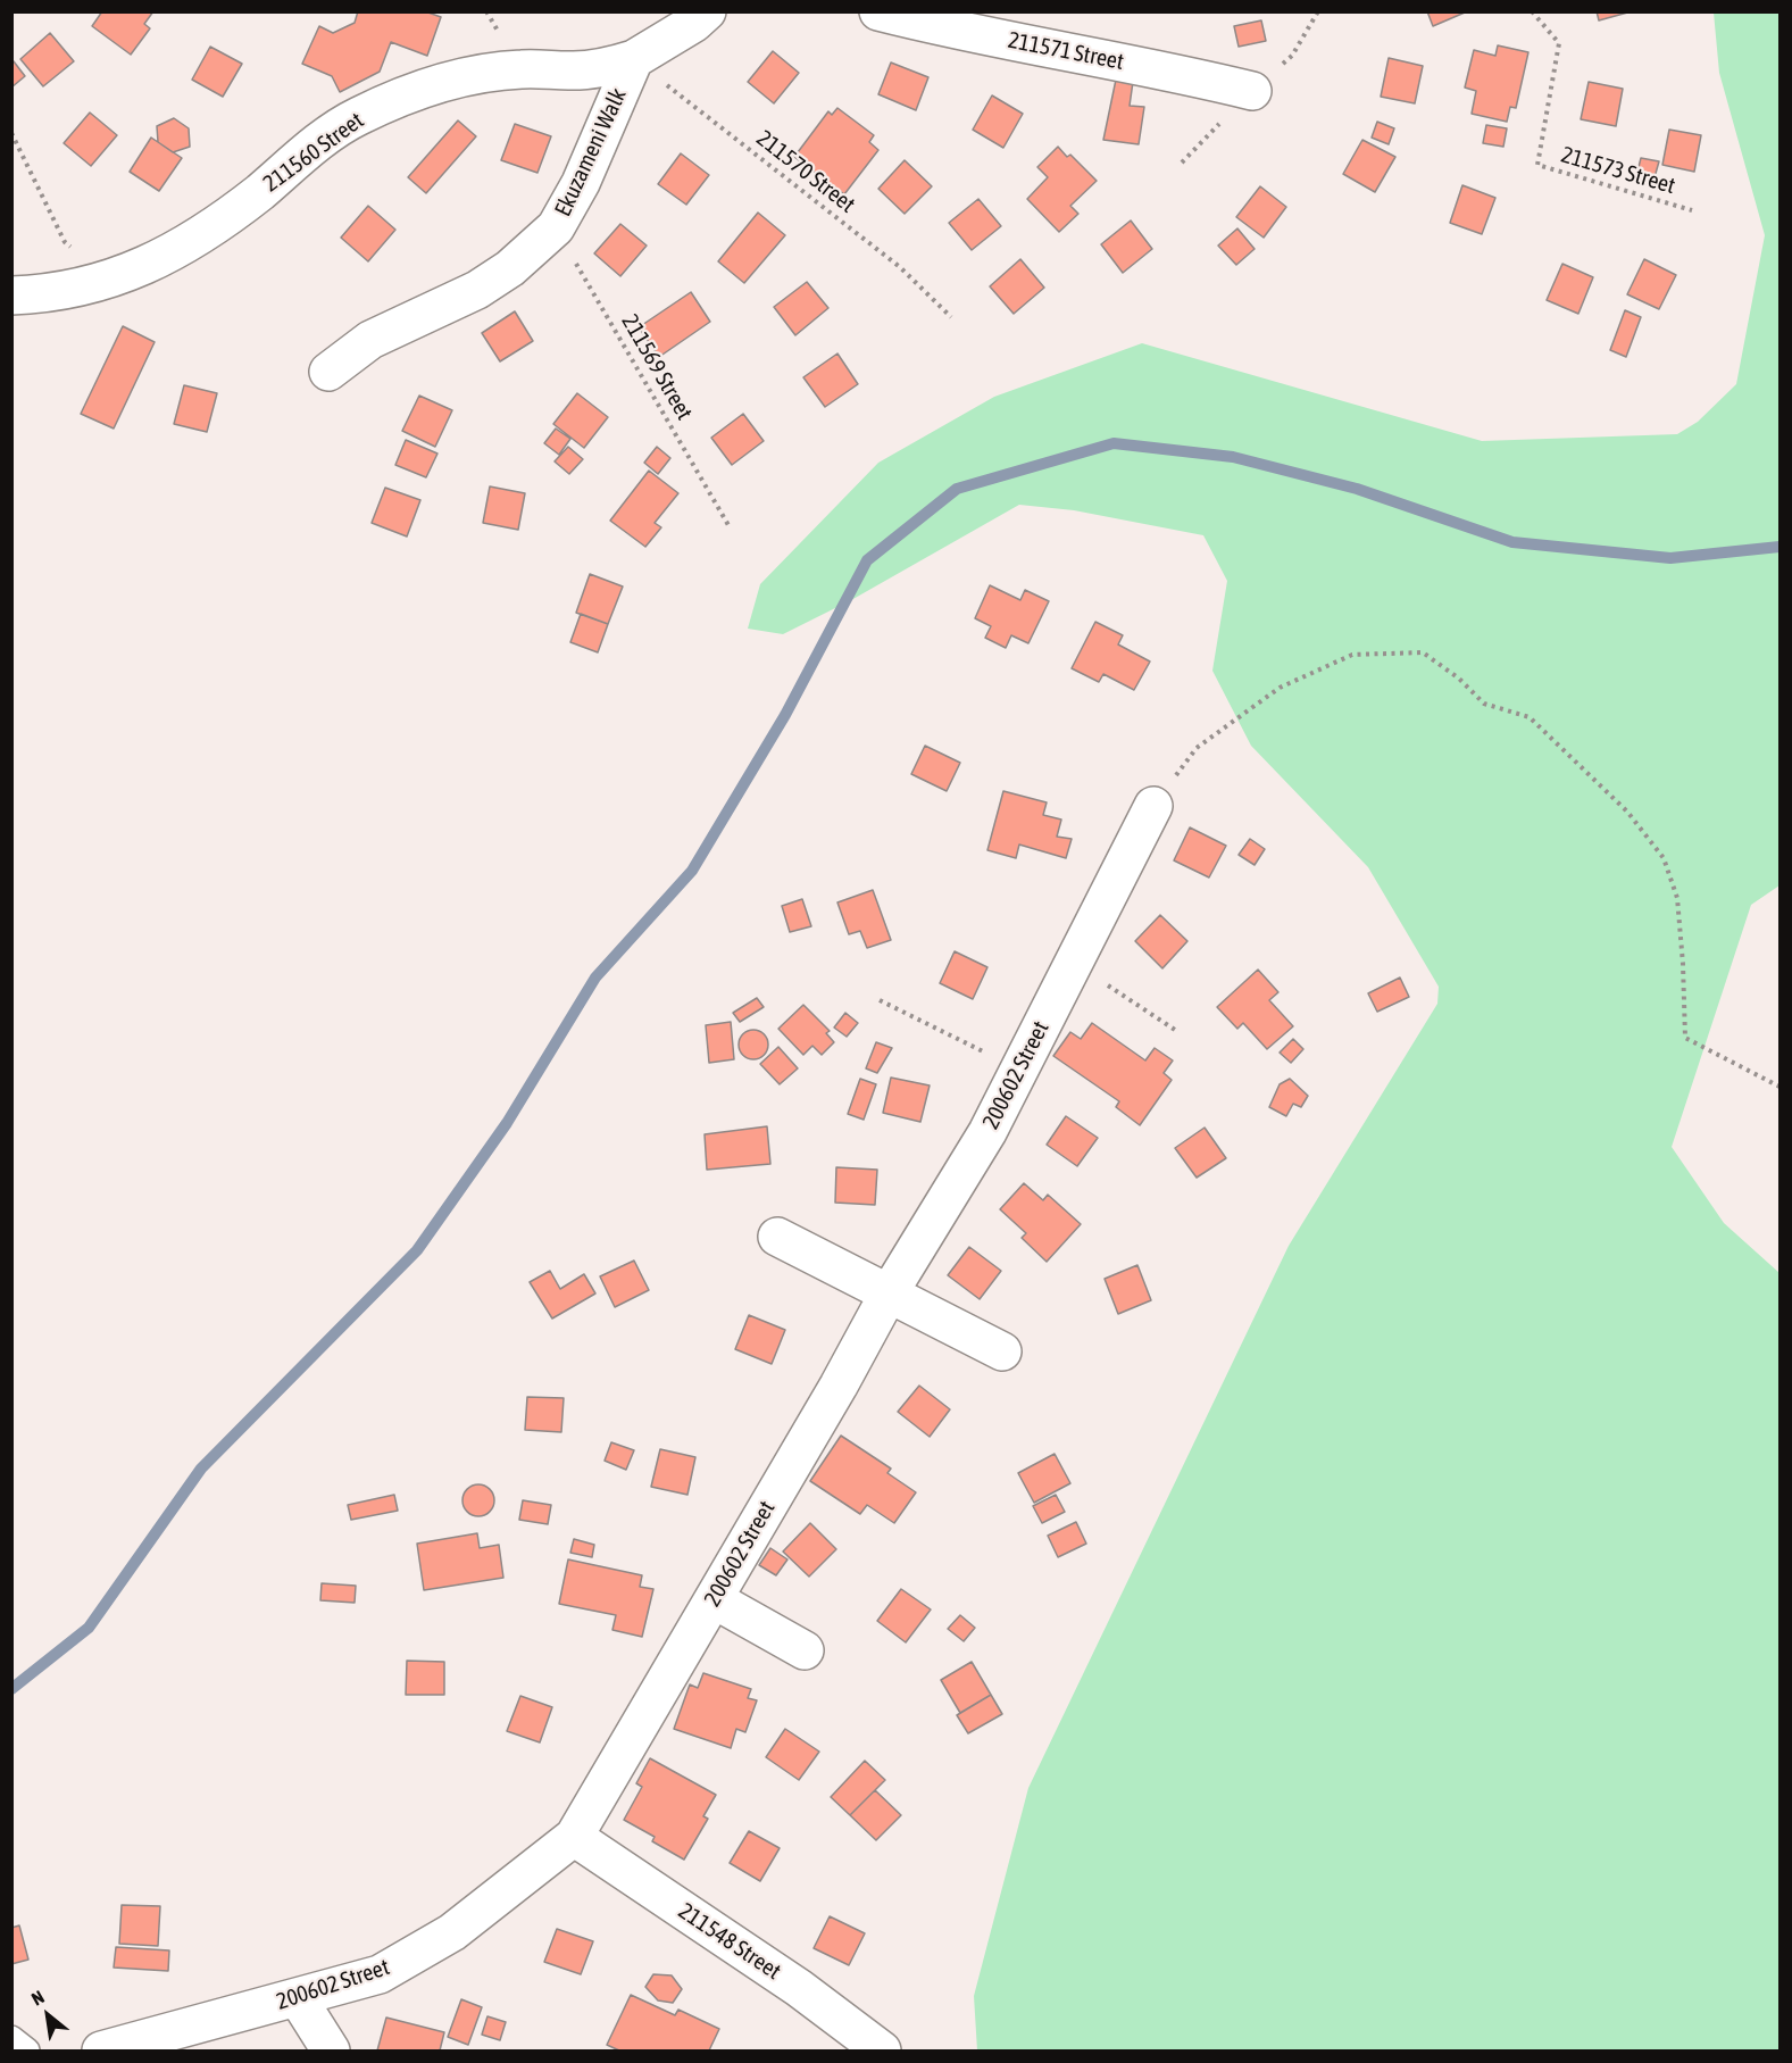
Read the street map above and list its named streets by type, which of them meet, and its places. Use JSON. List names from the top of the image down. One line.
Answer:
{"streets":{"street":["211571 Street","211560 Street","Ekuzameni Walk","200602 Street","211548 Street"],"path":["211573 Street","211570 Street","211569 Street"]},"crossings":[["211560 Street","Ekuzameni Walk"],["211560 Street","211570 Street"],["Ekuzameni Walk","211570 Street"],["Ekuzameni Walk","211569 Street"],["200602 Street","211548 Street"]],"north":"top left"}
